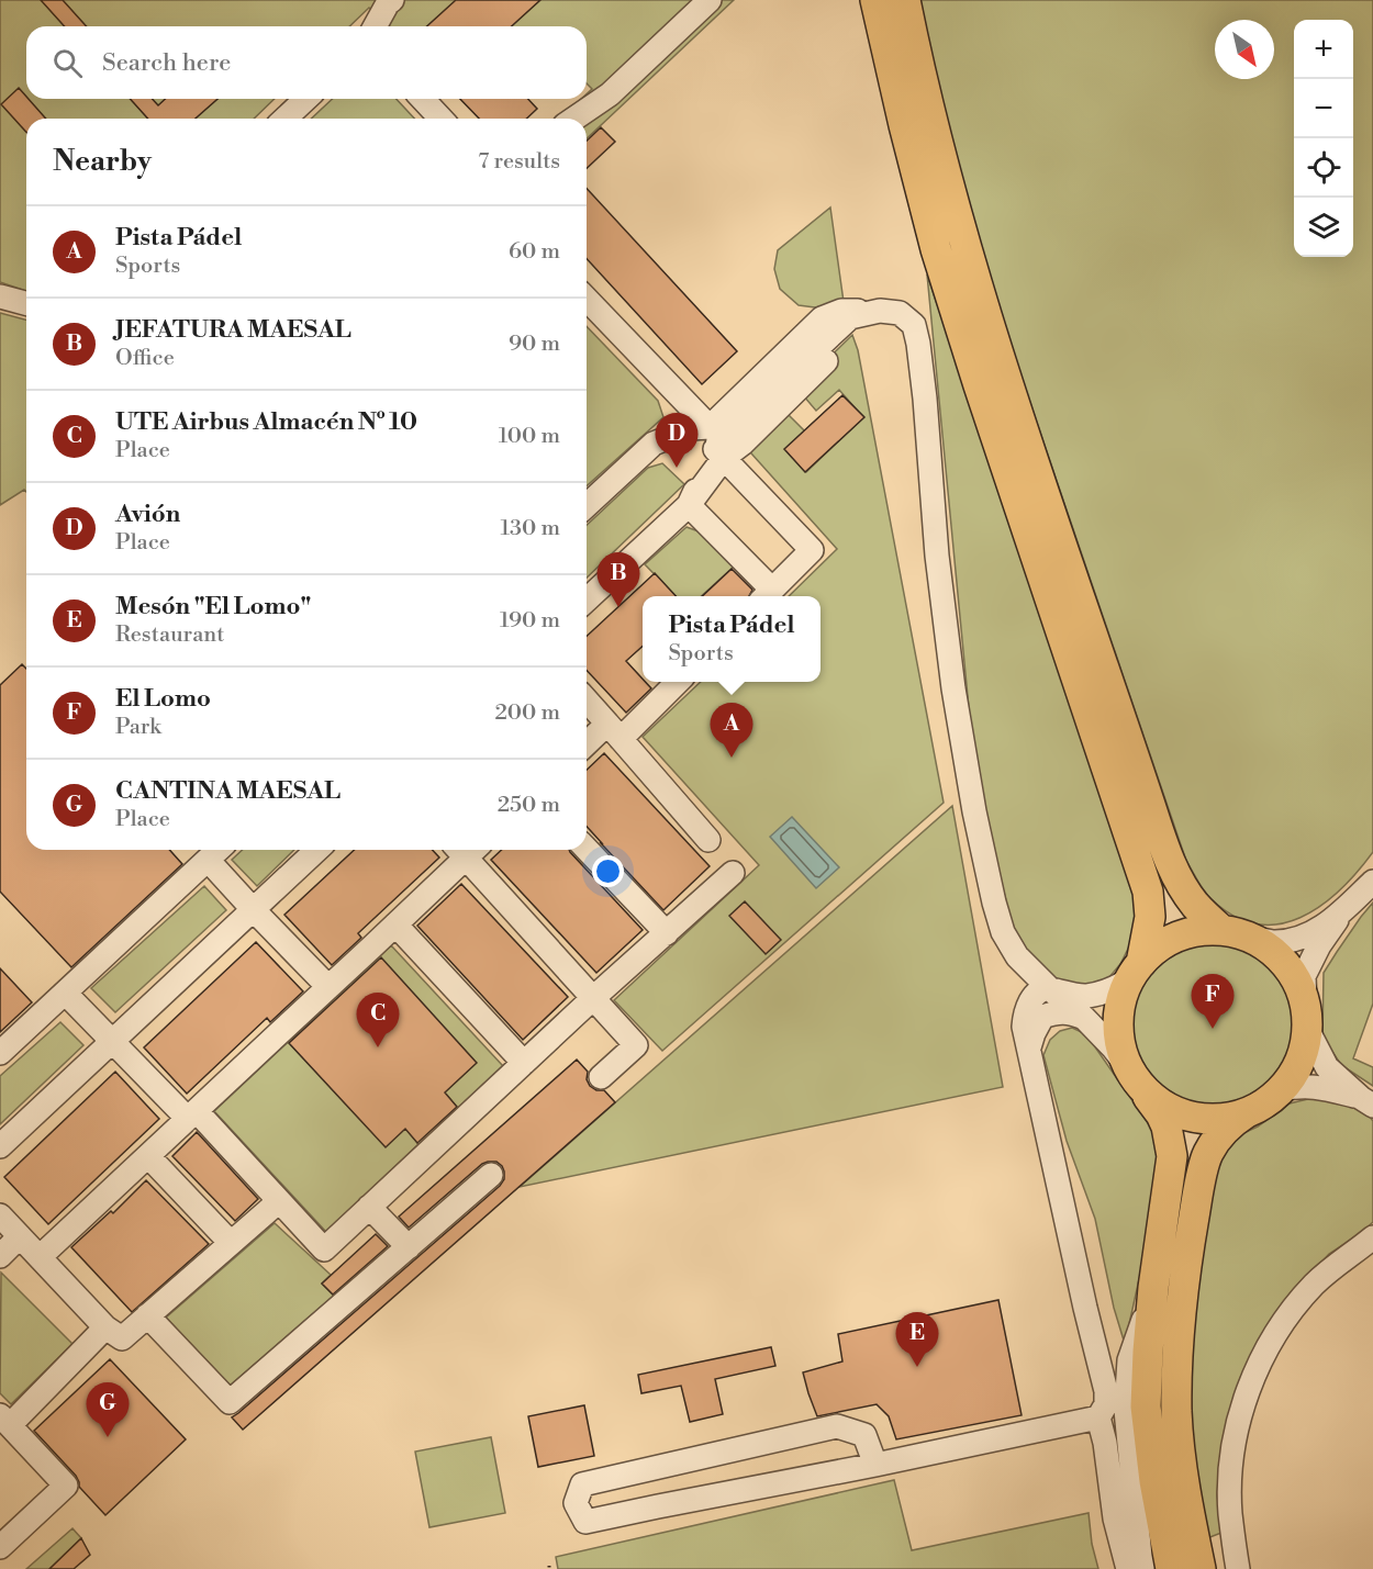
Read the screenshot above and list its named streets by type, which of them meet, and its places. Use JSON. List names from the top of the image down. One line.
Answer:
{"north":"bottom right","page":{"map_buttons":["+","−"],"search":"Search here","heading":["Nearby","7 results"],"list":[{"mark":"A","name":"Pista Pádel","note":"Sports","value":"60 m"},{"mark":"B","name":"JEFATURA MAESAL","note":"Office","value":"90 m"},{"mark":"C","name":"UTE Airbus Almacén Nº 10","note":"Place","value":"100 m"},{"mark":"D","name":"Avión","note":"Place","value":"130 m"},{"mark":"E","name":"Mesón \"El Lomo\"","note":"Restaurant","value":"190 m"},{"mark":"F","name":"El Lomo","note":"Park","value":"200 m"},{"mark":"G","name":"CANTINA MAESAL","note":"Place","value":"250 m"}],"pins":["D","B","A","F","C","E","G"],"popup":["Pista Pádel","Sports"]}}
